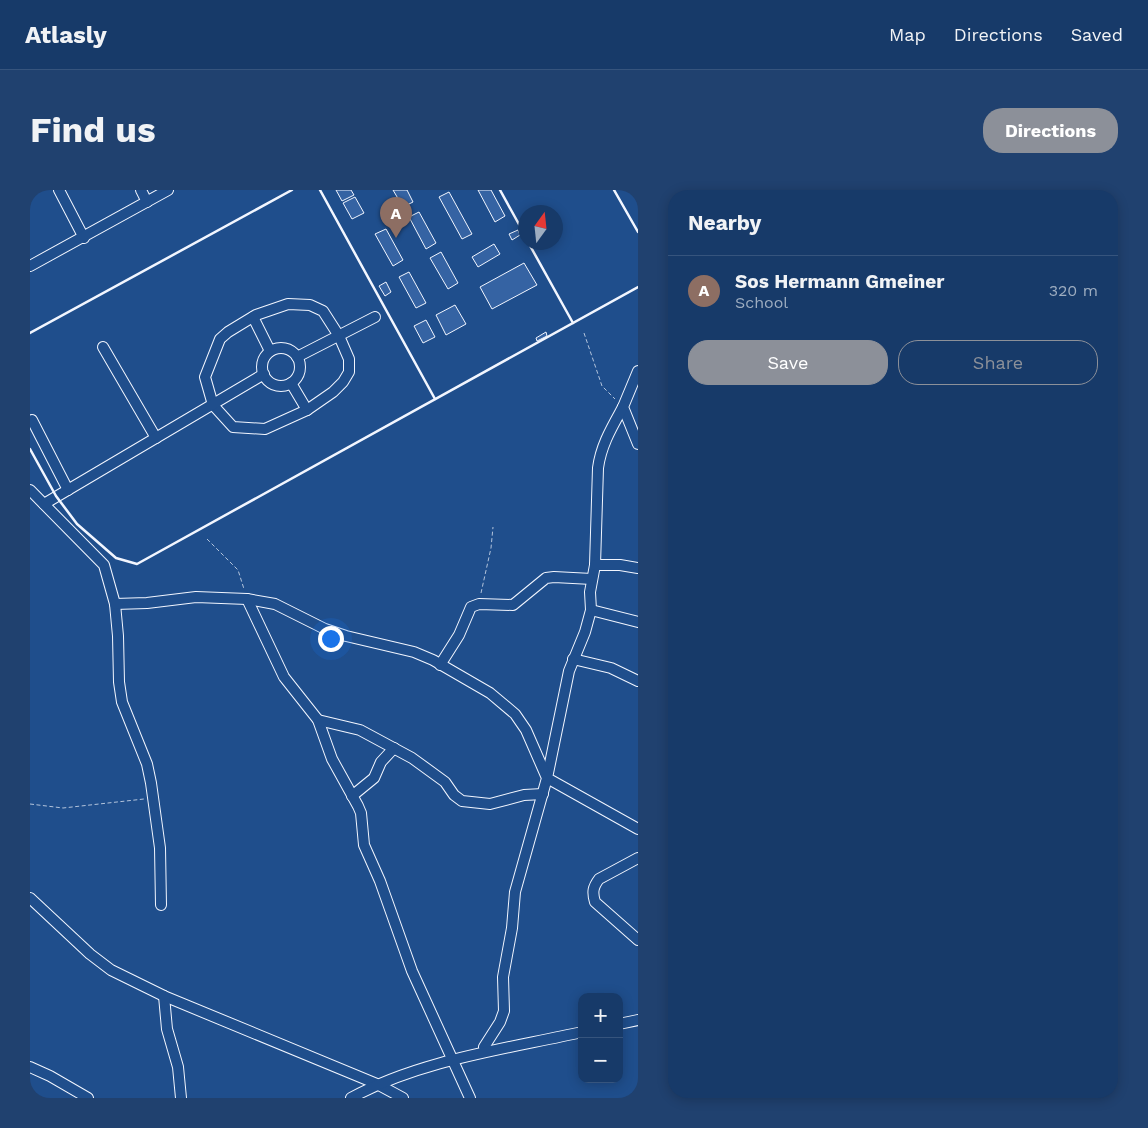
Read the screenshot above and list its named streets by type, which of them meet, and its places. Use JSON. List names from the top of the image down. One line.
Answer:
{"north":"top","page":{"header":"Atlasly","nav":["Map","Directions","Saved"],"buttons":["Directions",["Save","Share"]],"title":"Find us","heading":"Nearby","pins":"A","list":[{"mark":"A","name":"Sos Hermann Gmeiner","note":"School","value":"320 m"}],"map_buttons":["+","−"]}}
